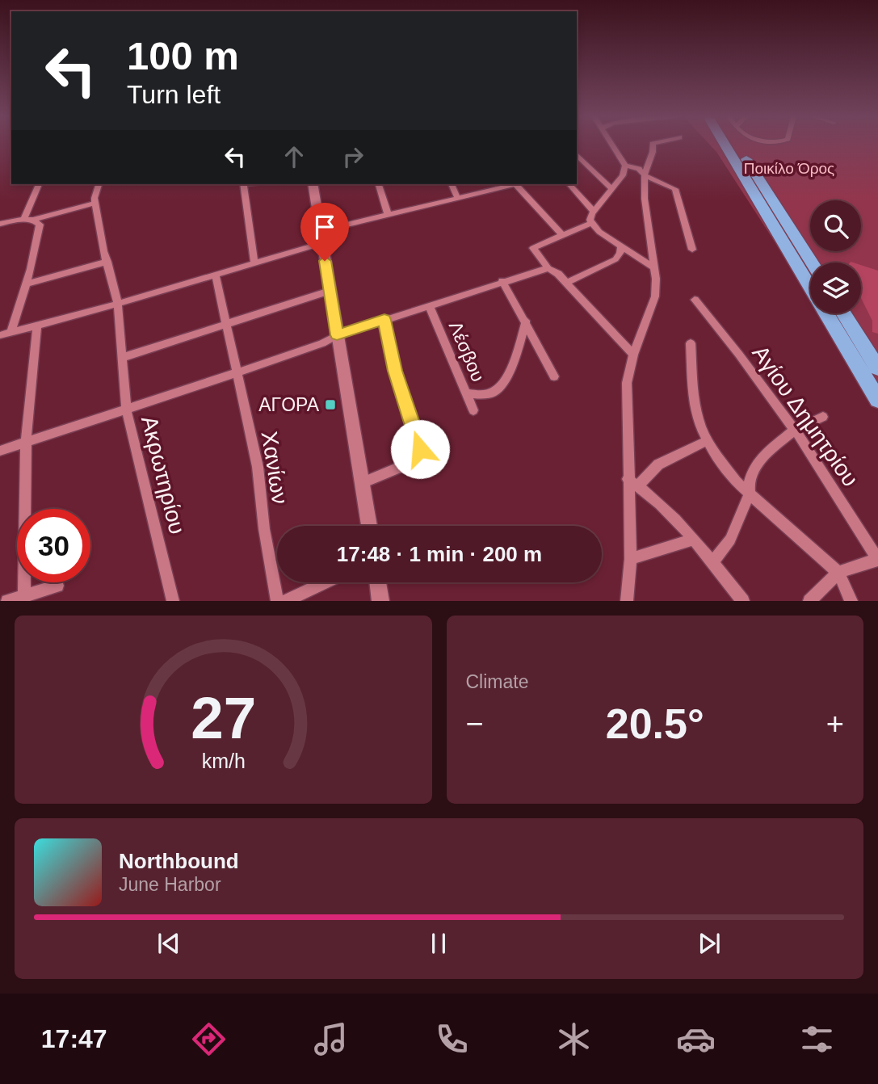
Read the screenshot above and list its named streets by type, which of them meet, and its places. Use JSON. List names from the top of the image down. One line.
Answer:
{"streets":{"street":["Λέσβου","Αγίου Δημητρίου","Χανίων","Ακρωτηρίου"]},"parks":["Ποικίλο Όρος"],"places":{"transit":["ΑΓΟΡΑ"]},"page":{"turn":["100 m","Turn left"],"limit":"30","trip":"17:48 · 1 min · 200 m","tile":"Climate","heat":["−","20.5°","+"],"song":["Northbound","June Harbor"],"tabs":"17:47","gauge":["27","km/h"]}}
